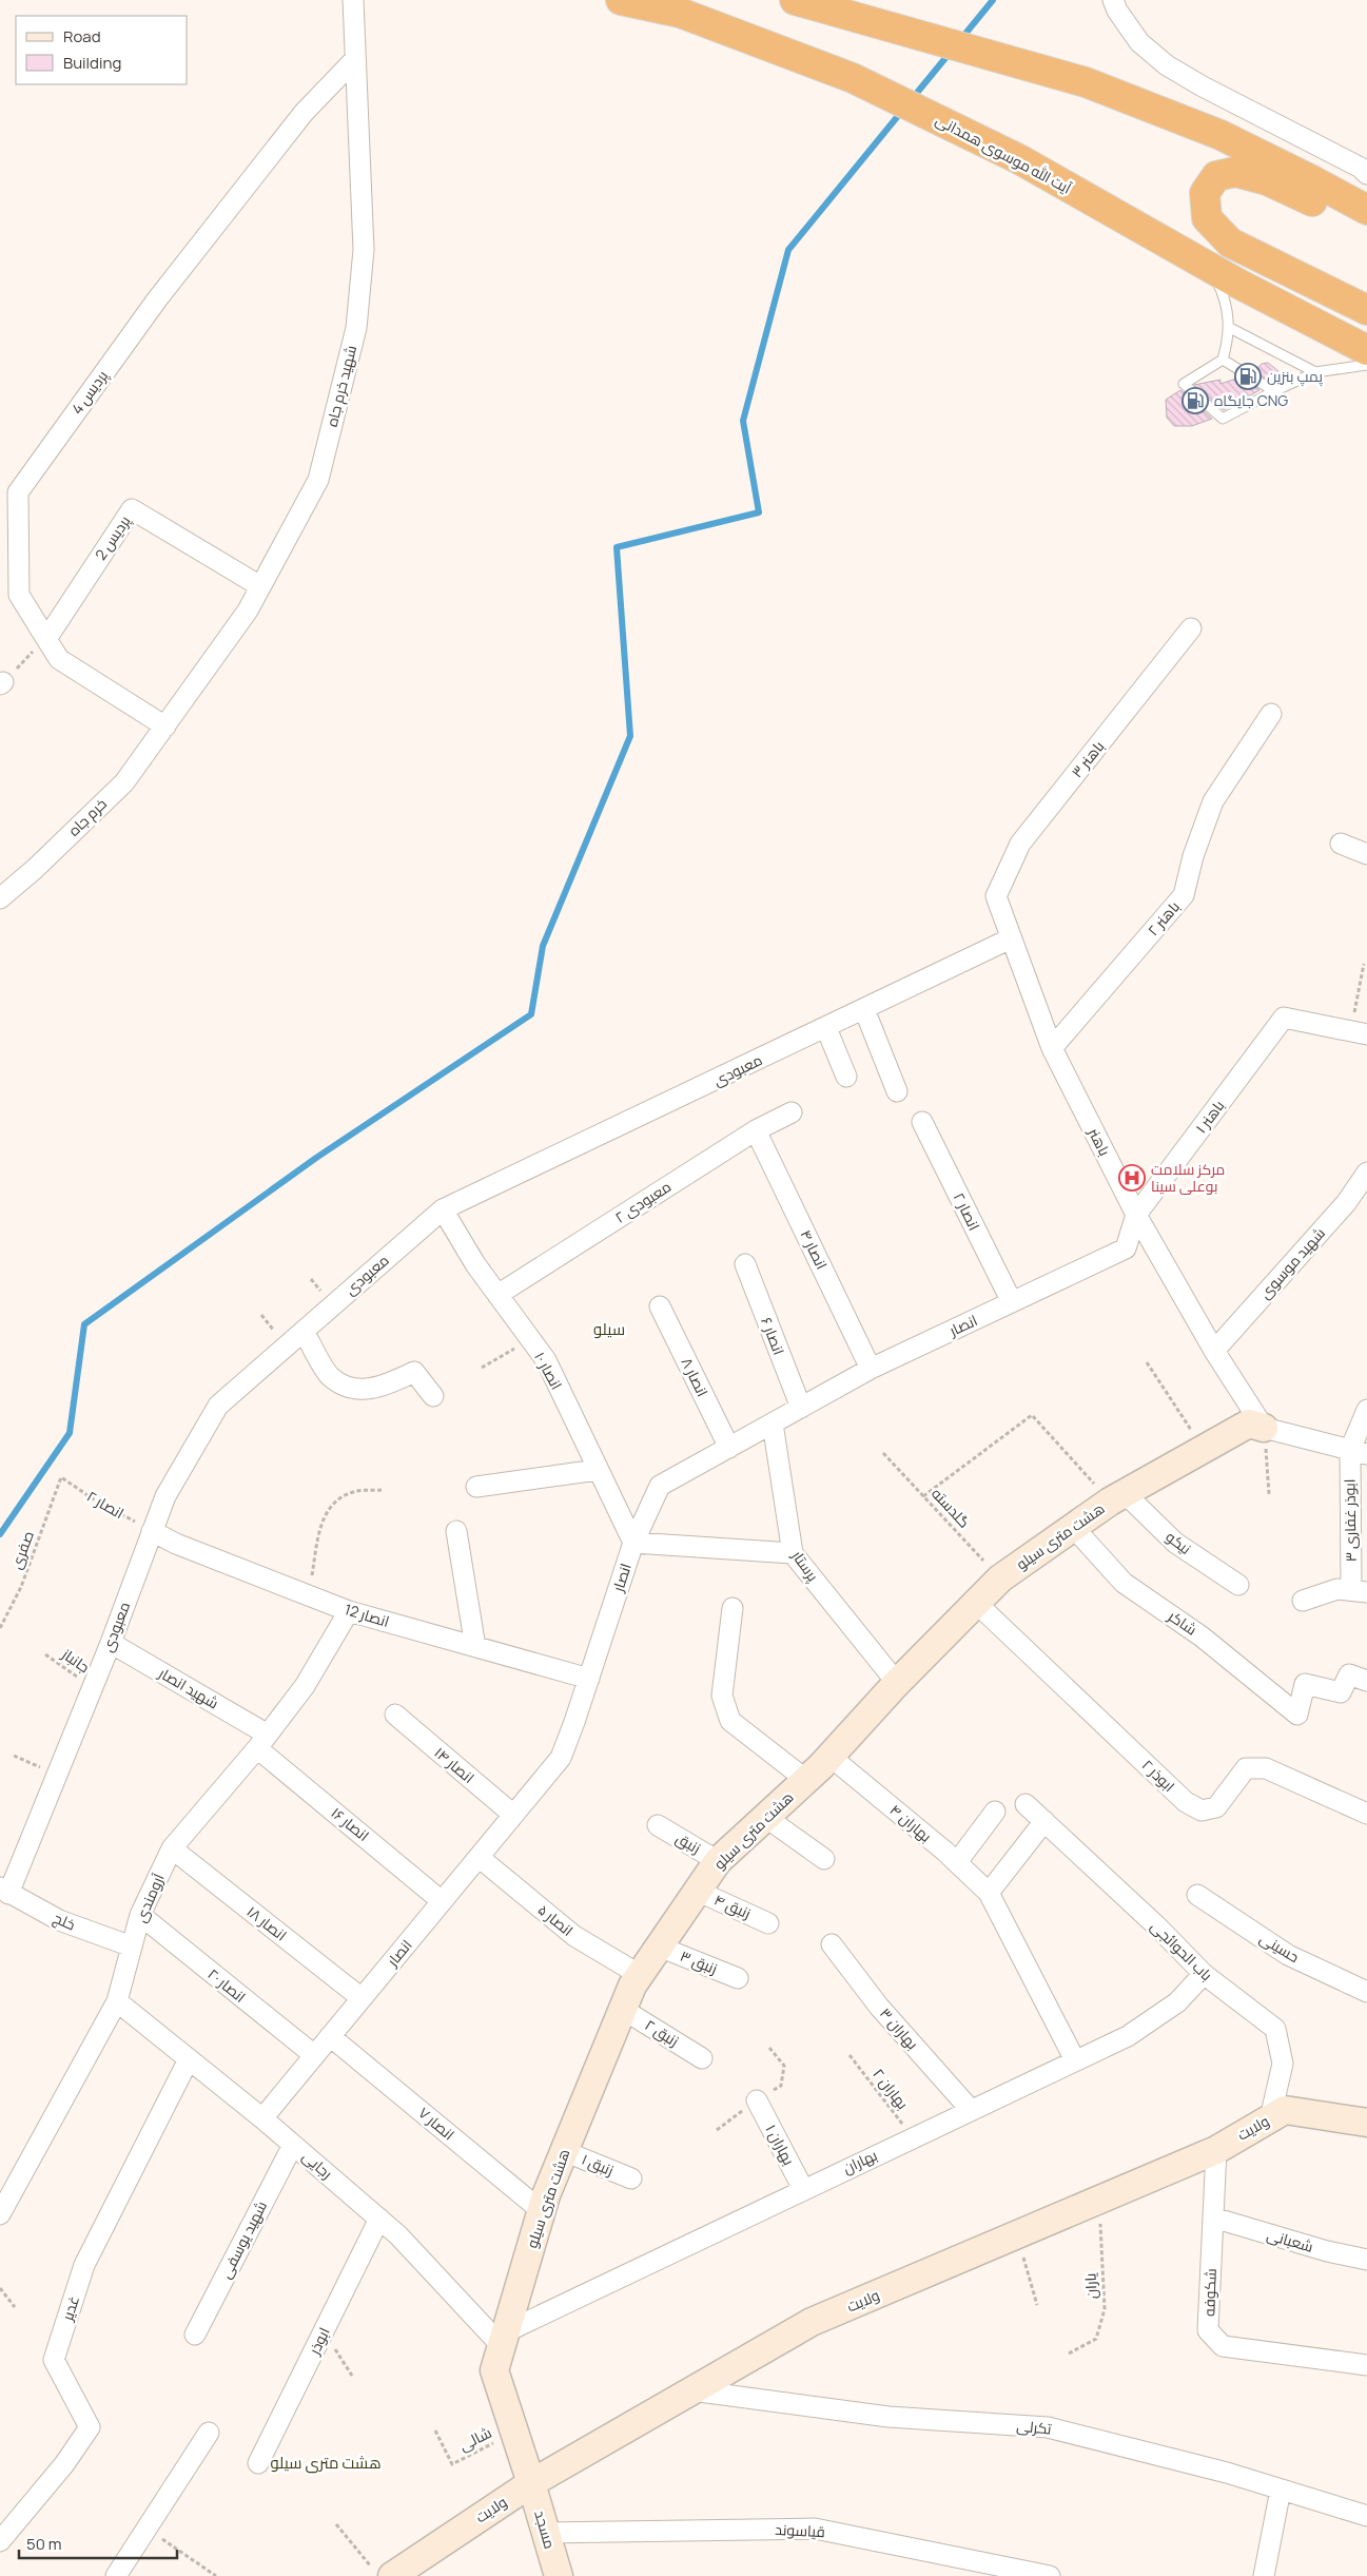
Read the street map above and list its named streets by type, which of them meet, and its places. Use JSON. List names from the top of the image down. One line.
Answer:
{"streets":{"highway":["آیت الله موسوی همدانی"],"street":["شهید خرم جاه","پردیس 4","پردیس 2","باهنر ۳","خرم جاه","باهنر ۲","معبودی","باهنر ۱","باهنر","معبودی ۲","انصار ۲","انصار ۴","شهید موسوی","انصار","انصار ۶","انصار ۱۰","انصار ۸","ابوذر غفاری ۳","هشت متری سیلو","نیکو","پرستار","انصار 12","شاکر","شهید انصار","انصار ۱۴","ابوذر ۲","بهاران ۴","انصار ۱۶","زنبق","آرومندی","زنبق ۴","انصار ۵","خلج","انصار ۱۸","حسینی","باب الحوائجی","زنبق ۳","انصار ۲۰","بهاران ۳","زنبق ۲","انصار ۷","ولایت","۱ بهاران","بهاران","رجایی","زنبق ۱","شهید یوسفی","شعبانی","شکوفه","غدیر","ابوذر","تکرلی","مسجد","قیاسوند"],"path":["گلدسته","صفری","جانباز","بهاران ۲","یاران","شالی"]},"crossings":[["شهید خرم جاه","پردیس 4"],["شهید خرم جاه","پردیس 2"],["شهید خرم جاه","خرم جاه"],["پردیس 4","پردیس 2"],["پردیس 4","خرم جاه"],["باهنر ۳","باهنر"],["باهنر ۲","باهنر"],["معبودی","باهنر"],["معبودی","انصار ۲"],["معبودی","انصار ۱۰"],["معبودی","انصار 12"],["معبودی","جانباز"],["معبودی","شهید انصار"],["معبودی","خلج"],["باهنر ۱","باهنر"],["باهنر ۱","انصار"],["باهنر","شهید موسوی"],["باهنر","انصار"],["باهنر","هشت متری سیلو"],["معبودی ۲","انصار ۴"],["معبودی ۲","انصار ۱۰"],["انصار ۲","انصار"],["انصار ۲","صفری"],["انصار ۲","انصار 12"],["انصار ۴","انصار"],["انصار","انصار ۶"],["انصار","انصار ۱۰"],["انصار","انصار ۸"],["انصار","پرستار"],["انصار","انصار 12"],["انصار","انصار ۱۴"],["انصار","انصار ۱۶"],["انصار","انصار ۵"],["انصار","انصار ۱۸"],["انصار","انصار ۲۰"],["انصار","انصار ۷"],["انصار","رجایی"],["گلدسته","هشت متری سیلو"],["هشت متری سیلو","نیکو"],["هشت متری سیلو","پرستار"],["هشت متری سیلو","شاکر"],["هشت متری سیلو","ابوذر ۲"],["هشت متری سیلو","بهاران ۴"],["هشت متری سیلو","زنبق"],["هشت متری سیلو","زنبق ۴"],["هشت متری سیلو","انصار ۵"],["هشت متری سیلو","زنبق ۳"],["هشت متری سیلو","زنبق ۲"],["هشت متری سیلو","انصار ۷"],["هشت متری سیلو","ولایت"],["هشت متری سیلو","بهاران"],["هشت متری سیلو","رجایی"],["هشت متری سیلو","زنبق ۱"],["هشت متری سیلو","شالی"],["هشت متری سیلو","مسجد"],["انصار 12","آرومندی"],["شهید انصار","انصار ۱۶"],["شهید انصار","آرومندی"],["بهاران ۴","بهاران"],["انصار ۱۶","آرومندی"],["آرومندی","خلج"],["آرومندی","انصار ۱۸"],["آرومندی","انصار ۲۰"],["آرومندی","رجایی"],["باب الحوائجی","ولایت"],["باب الحوائجی","بهاران"],["بهاران ۳","بهاران"],["بهاران ۲","بهاران"],["ولایت","یاران"],["ولایت","شکوفه"],["ولایت","تکرلی"],["ولایت","مسجد"],["۱ بهاران","بهاران"],["بهاران","رجایی"],["رجایی","شهید یوسفی"],["رجایی","غدیر"],["رجایی","ابوذر"],["شعبانی","شکوفه"],["مسجد","قیاسوند"]],"districts":["سیلو","هشت متری سیلو"],"places":{"fuel station":["پمپ بنزین","جایگاه CNG"],"hospital":["مرکز سلامت بوعلی سینا"]},"legend":["Road","Building"],"scale_bar":"50 m"}
